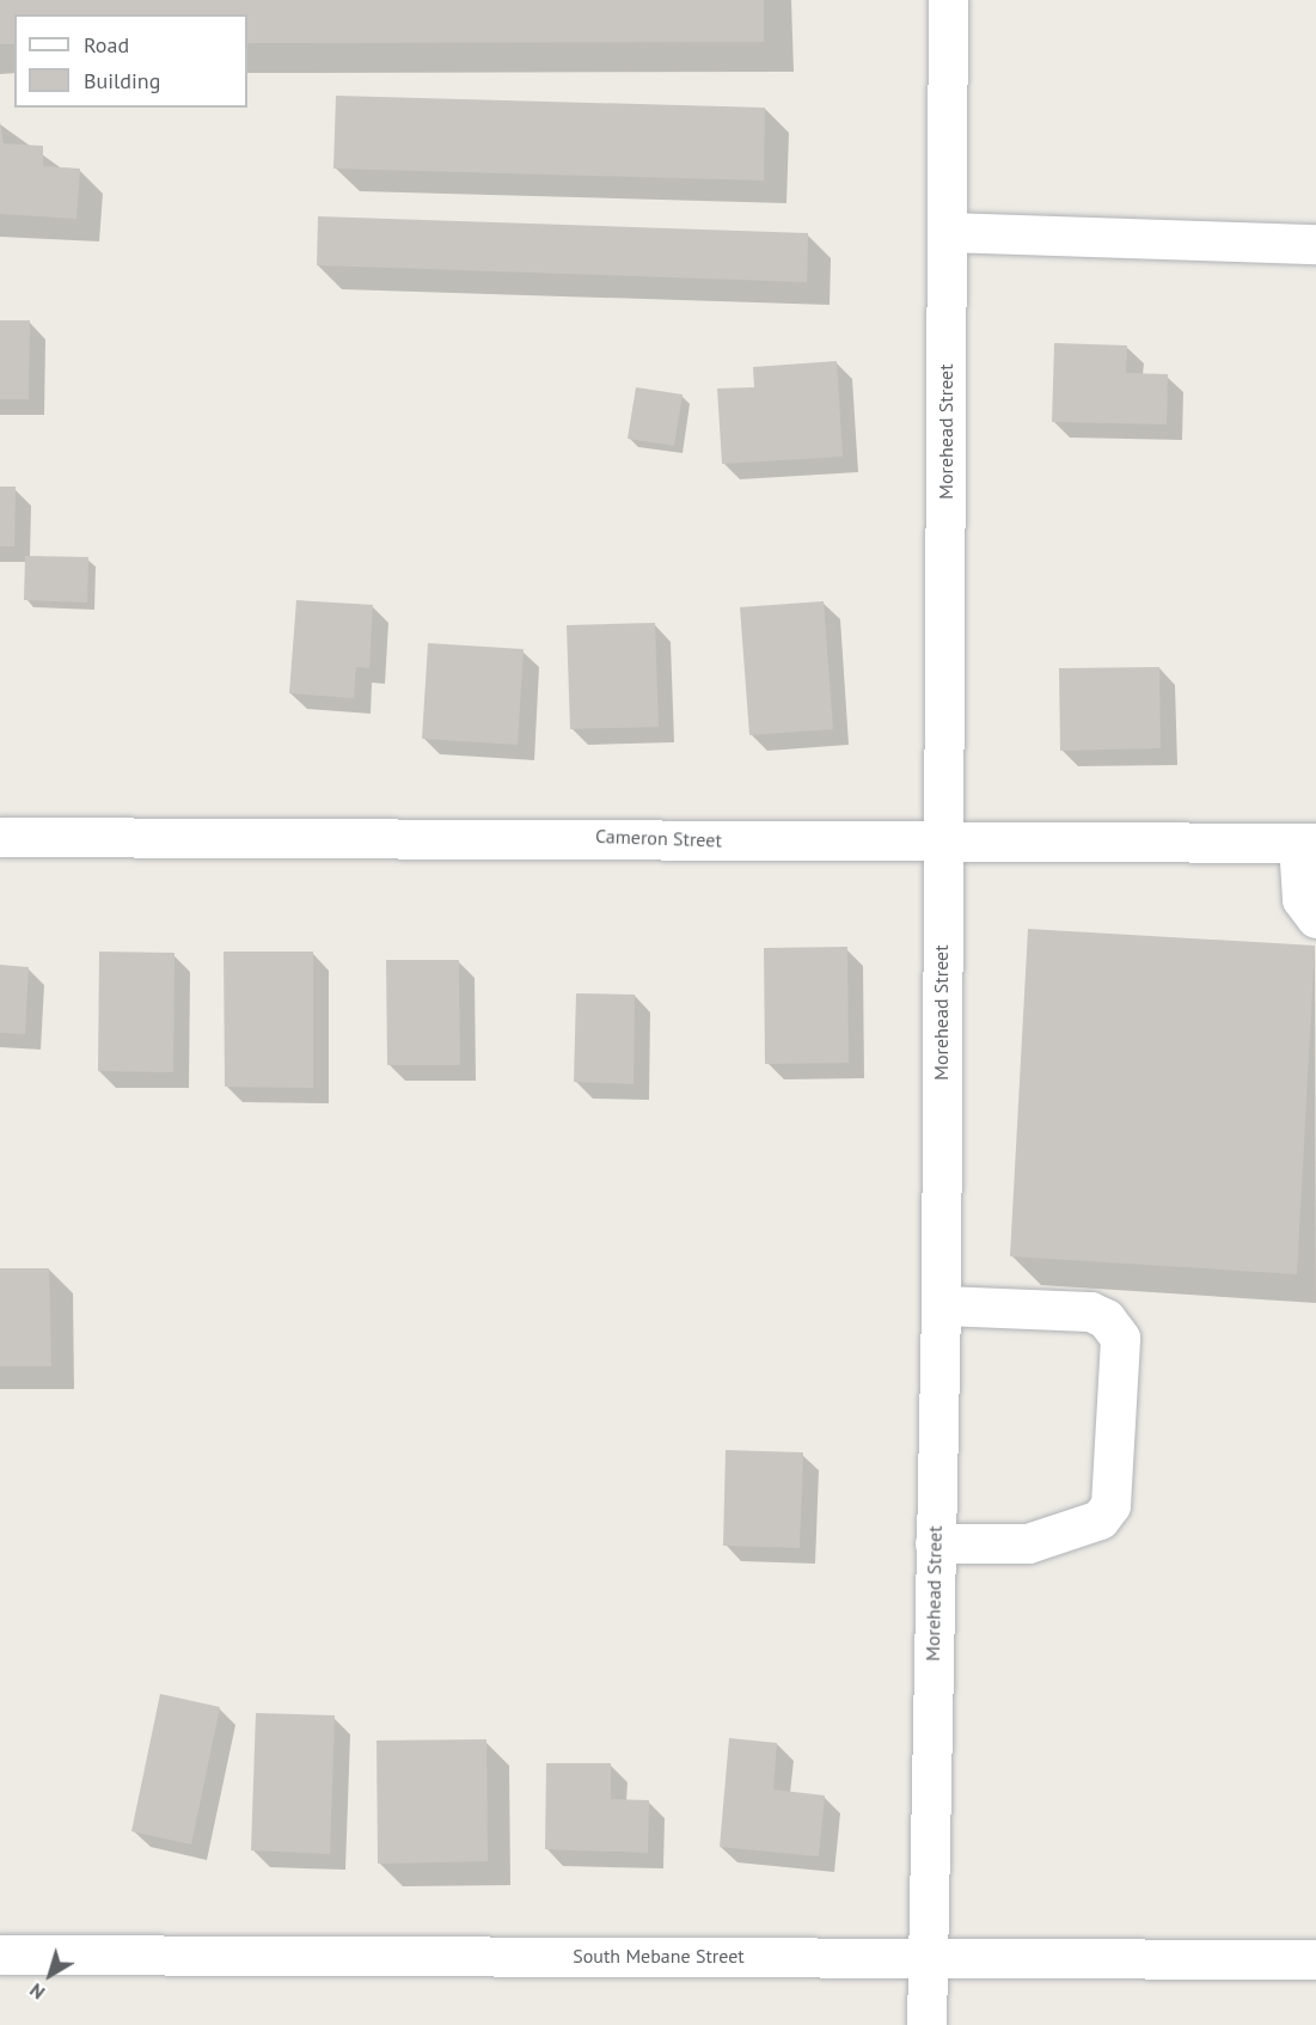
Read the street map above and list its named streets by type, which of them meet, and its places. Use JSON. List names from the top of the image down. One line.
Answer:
{"streets":{"street":["Morehead Street","Cameron Street","South Mebane Street"]},"crossings":[["Morehead Street","Cameron Street"],["Morehead Street","South Mebane Street"]],"legend":["Road","Building"],"north":"bottom left"}
